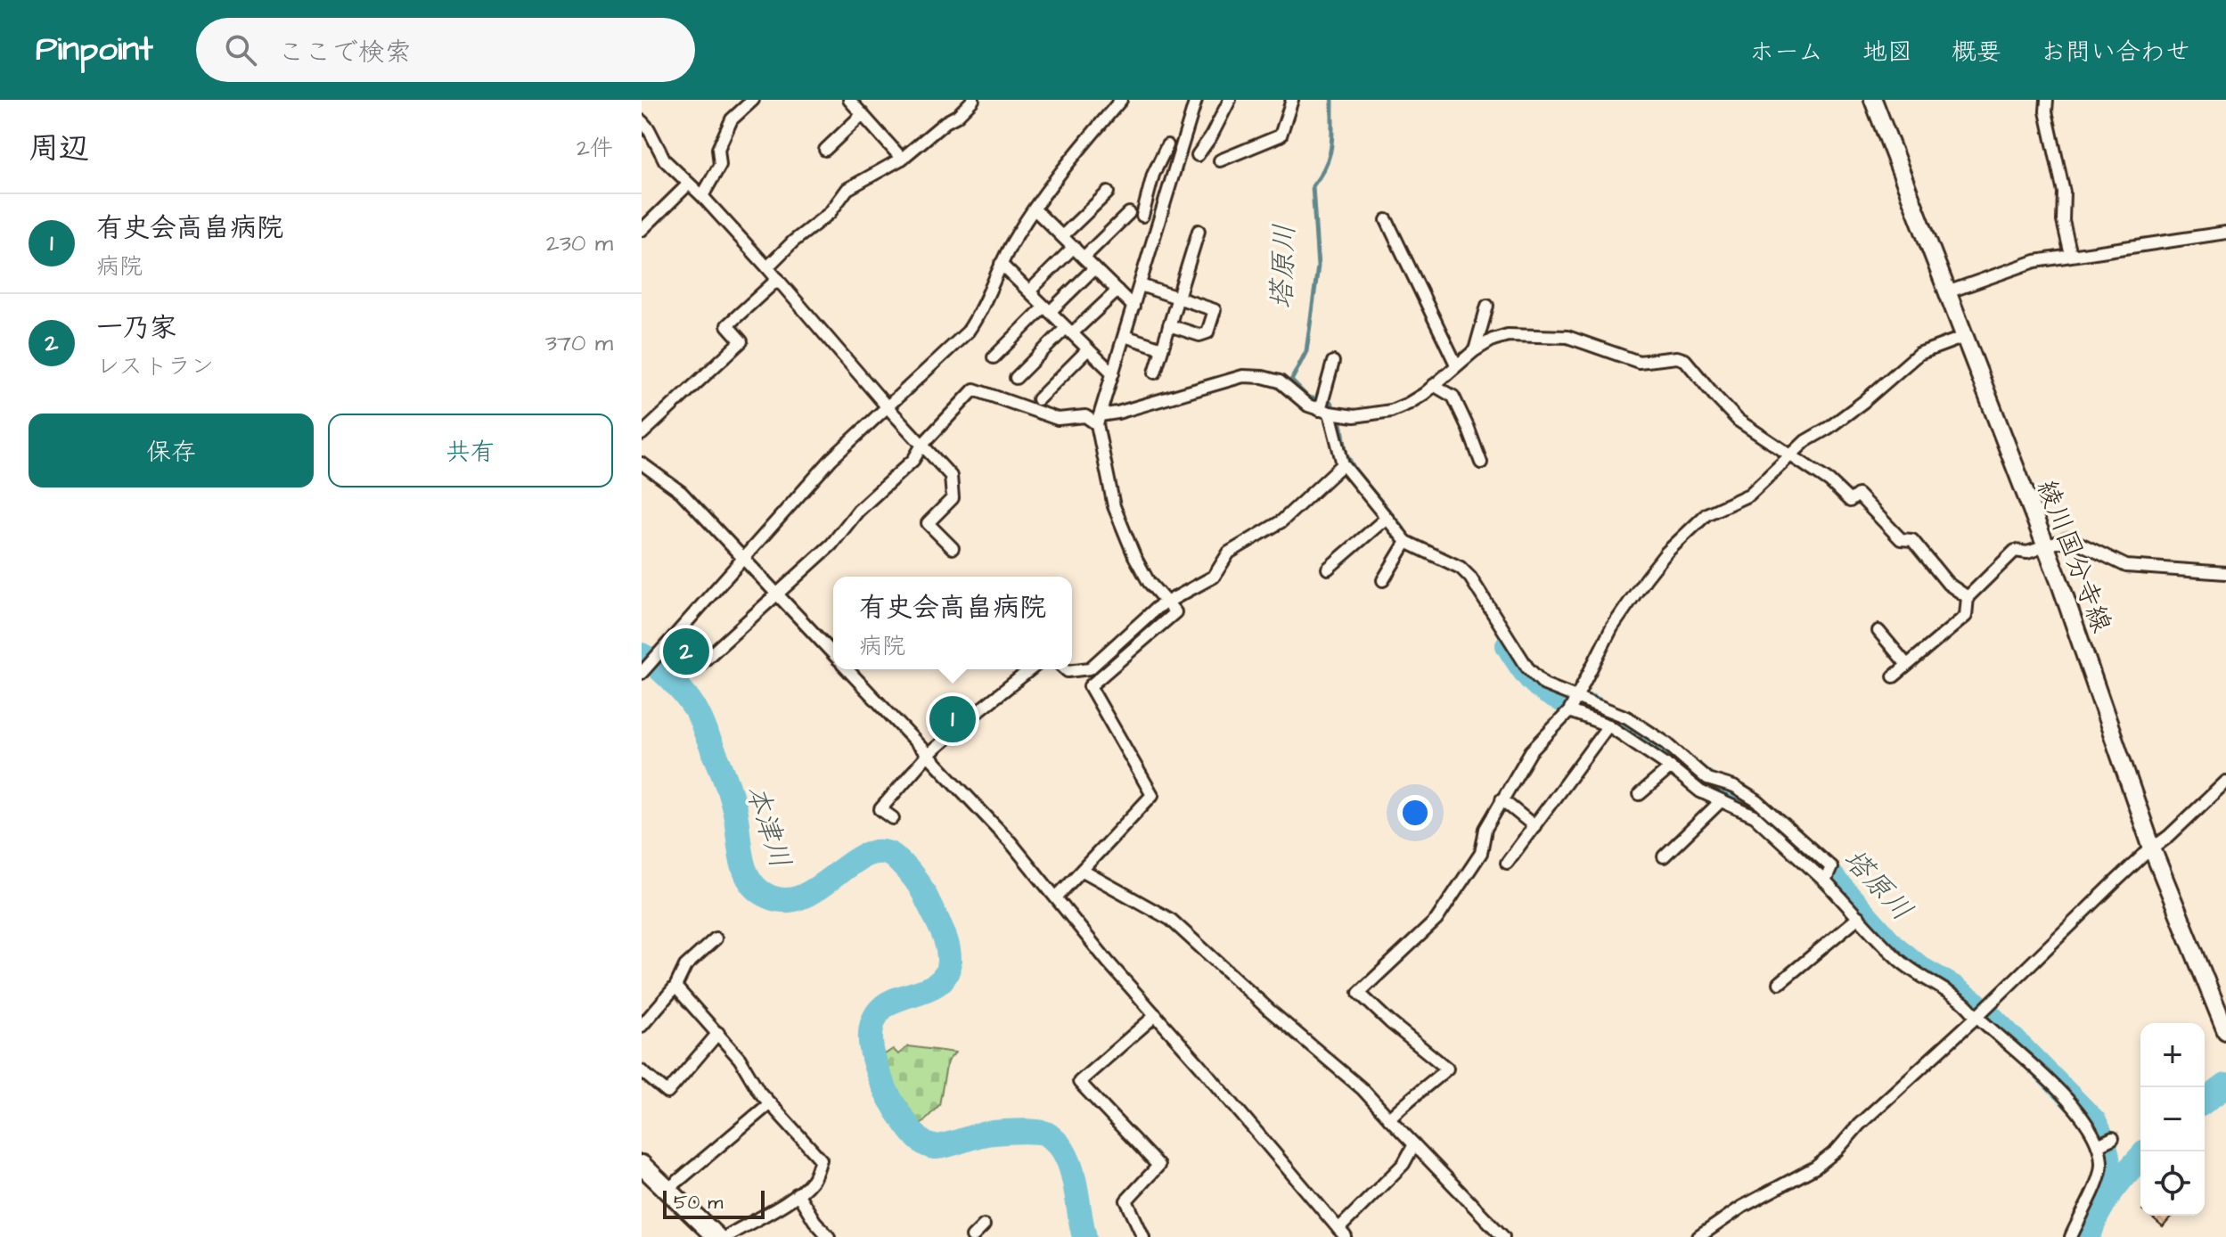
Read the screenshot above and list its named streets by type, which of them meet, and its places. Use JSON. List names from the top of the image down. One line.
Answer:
{"streets":{"main road":["綾川国分寺線"]},"water":["塔原川","本津川"],"scale_bar":"50 m","page":{"header":"Pinpoint","search":"ここで検索","nav":["ホーム","地図","概要","お問い合わせ"],"heading":["周辺","2件"],"list":[{"mark":"1","name":"有史会高畠病院","note":"病院","value":"230 m"},{"mark":"2","name":"一乃家","note":"レストラン","value":"370 m"}],"buttons":["保存","共有"],"popup":["有史会高畠病院","病院"],"pins":["2","1"],"map_buttons":["+","−"],"scale":"50 m"}}
